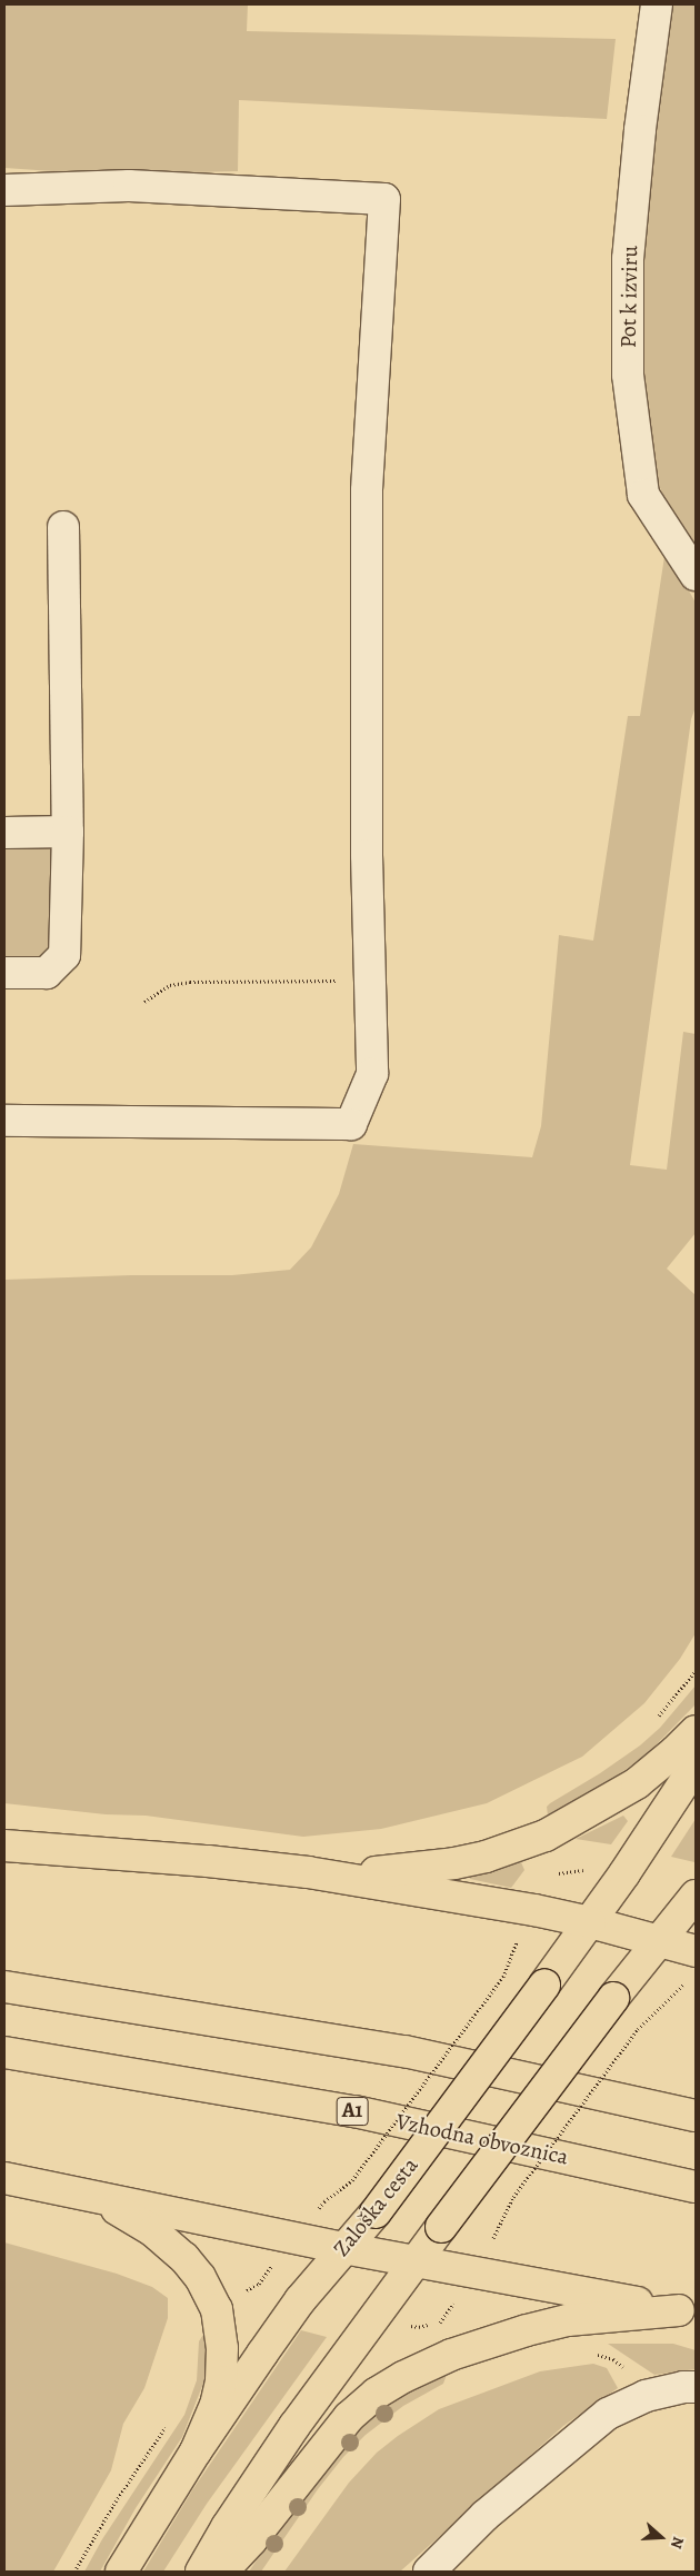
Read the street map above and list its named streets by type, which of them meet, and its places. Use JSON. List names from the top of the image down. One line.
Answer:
{"streets":{"main road":["A1","Vzhodna obvoznica","Zaloška cesta"],"street":["Pot k izviru"]},"north":"right"}
